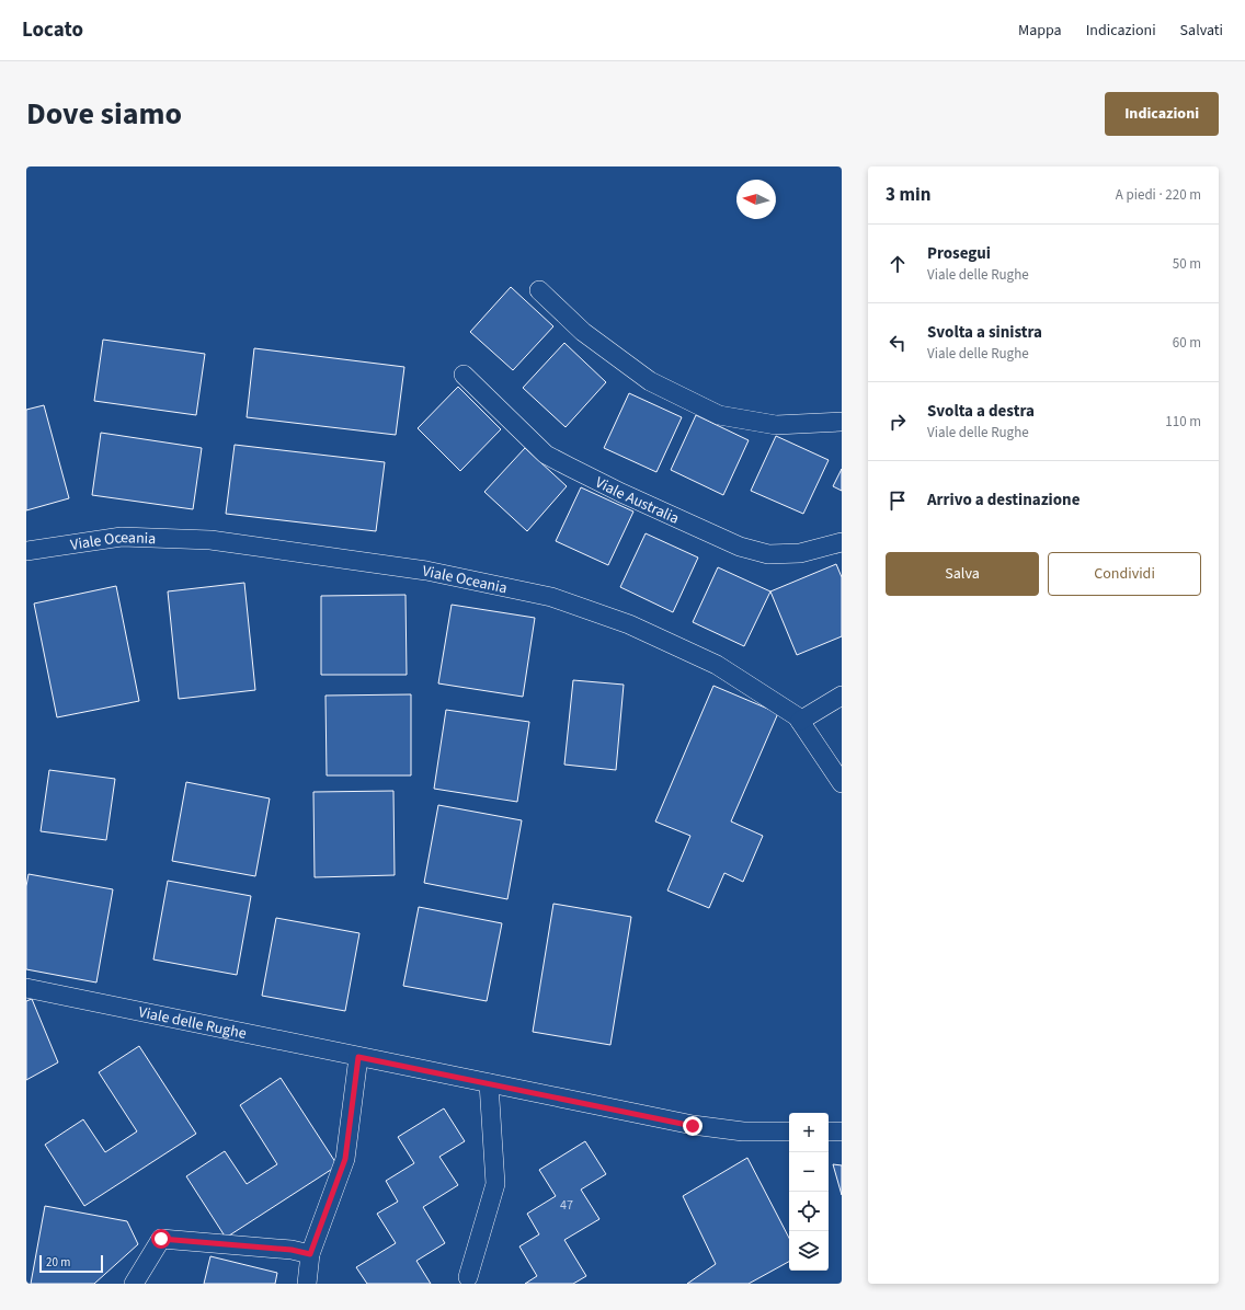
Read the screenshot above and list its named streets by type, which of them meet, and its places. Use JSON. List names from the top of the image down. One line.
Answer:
{"streets":{"street":["Viale Australia","Viale Oceania","Viale delle Rughe"]},"house_numbers":["47"],"scale_bar":"20 m","north":"left","page":{"header":"Locato","nav":["Mappa","Indicazioni","Salvati"],"title":"Dove siamo","buttons":["Indicazioni",["Salva","Condividi"]],"heading":["3 min","A piedi · 220 m"],"list":[["Prosegui","Viale delle Rughe","50 m"],["Svolta a sinistra","Viale delle Rughe","60 m"],["Svolta a destra","Viale delle Rughe","110 m"],"Arrivo a destinazione"],"map_buttons":["+","−"],"scale":"20 m"}}
